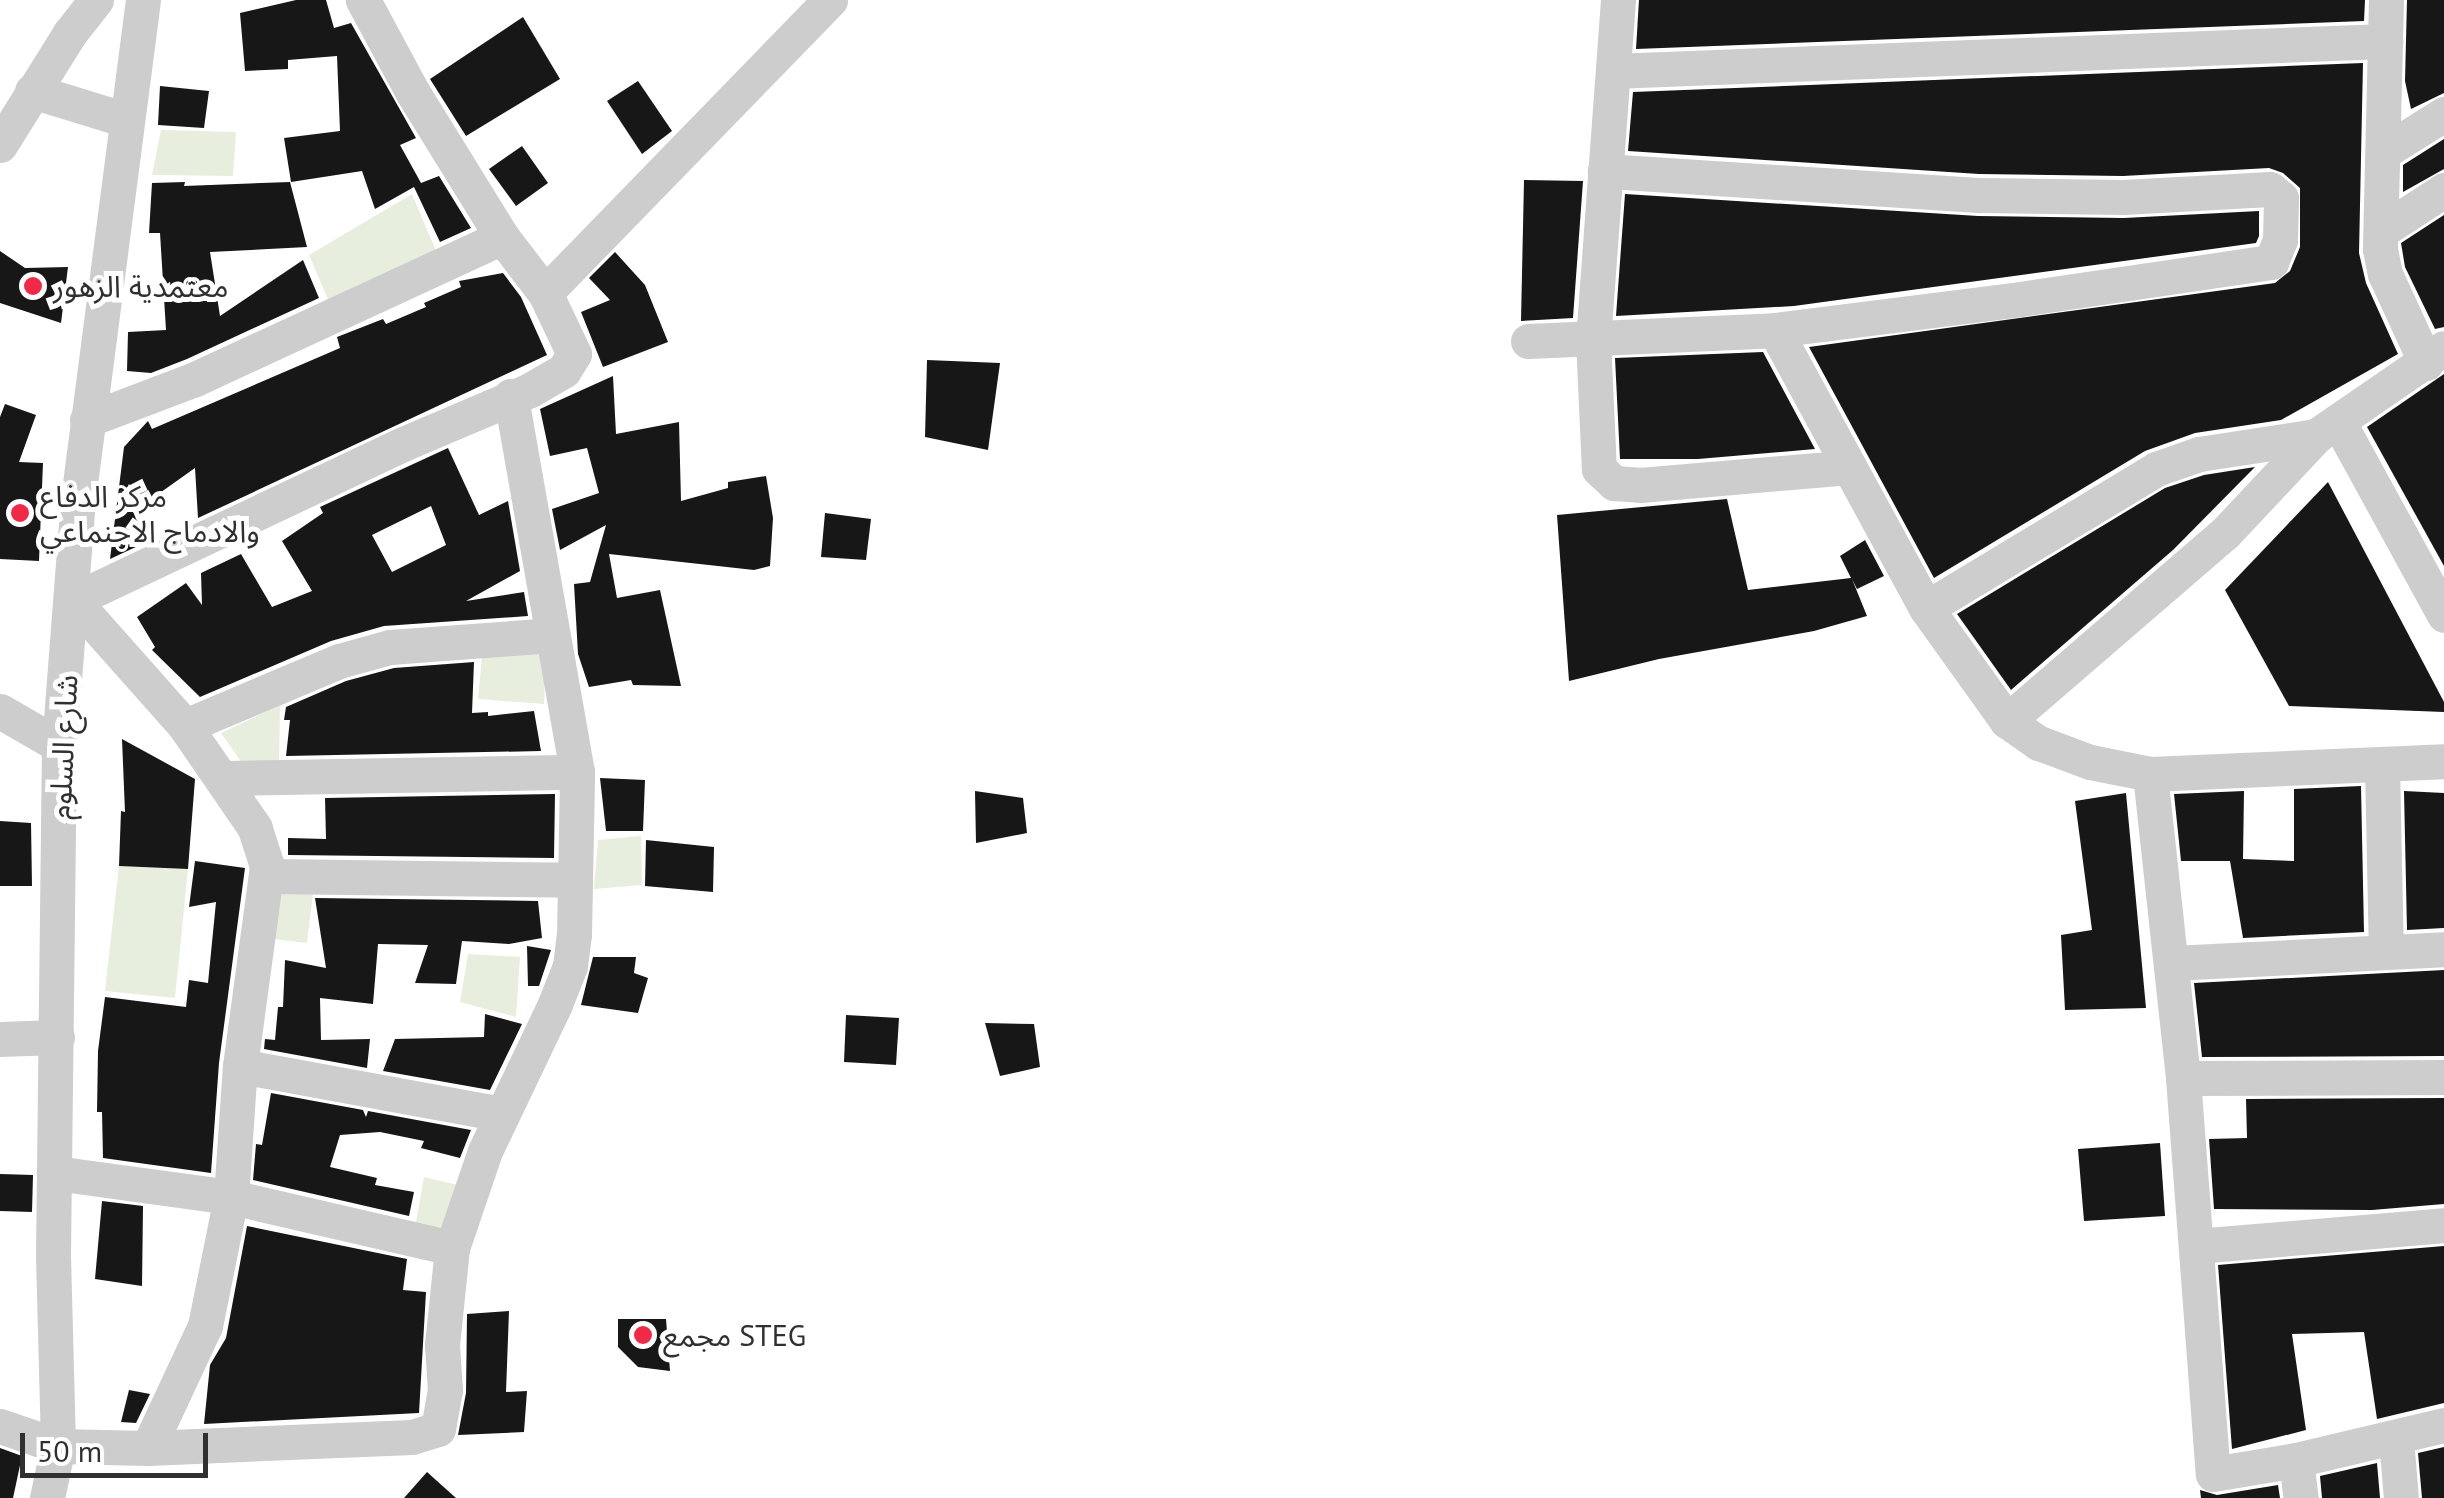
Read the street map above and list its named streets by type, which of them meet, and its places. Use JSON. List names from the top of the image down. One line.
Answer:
{"streets":{"street":["شارع السلوم"]},"places":["معتمدية الزهور","مركز الدفاع والادماج الاجنماعي","مجمع STEG"],"scale_bar":"50 m"}
